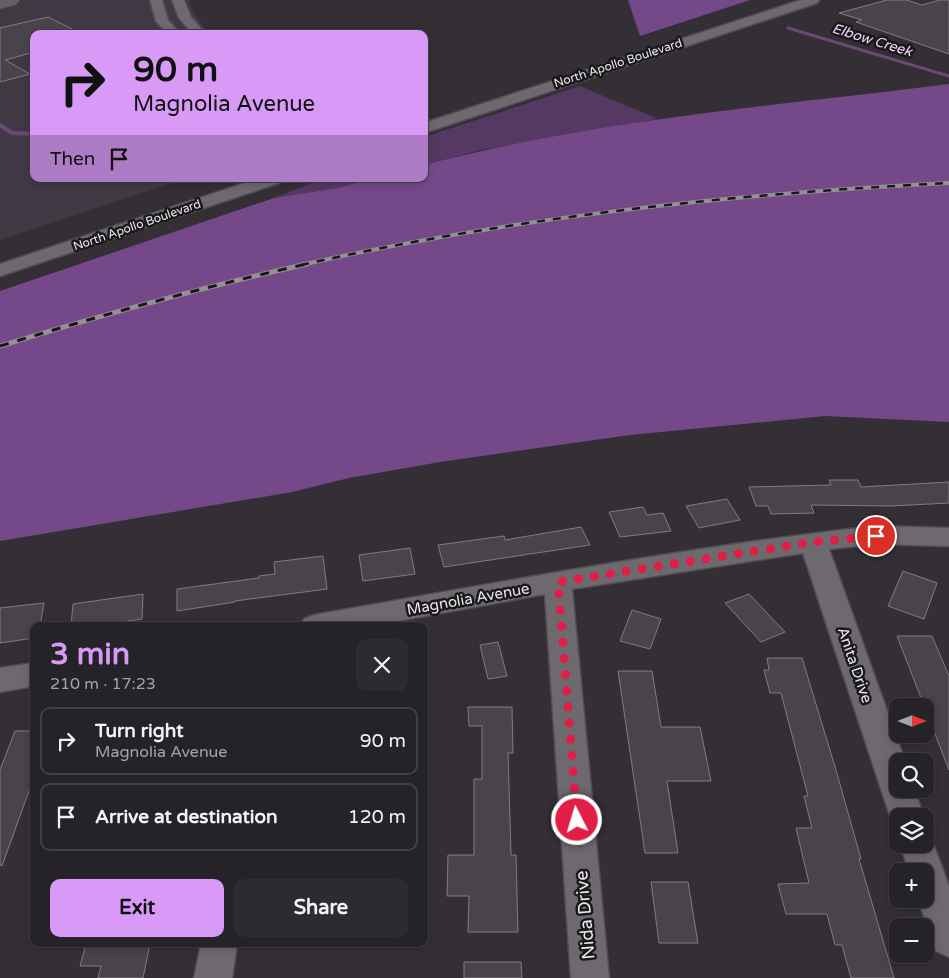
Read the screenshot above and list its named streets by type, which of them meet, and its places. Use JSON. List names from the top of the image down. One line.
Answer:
{"streets":{"street":["North Apollo Boulevard","Magnolia Avenue","Anita Drive","Nida Drive"]},"crossings":[["Magnolia Avenue","Anita Drive"],["Magnolia Avenue","Nida Drive"]],"water":["Elbow Creek"],"north":"right","page":{"turn":["90 m","Magnolia Avenue"],"then":"Then","heading":["3 min","210 m · 17:23"],"map_buttons":["+","−"],"list":[{"name":"Turn right","note":"Magnolia Avenue","value":"90 m"},{"name":"Arrive at destination","value":"120 m"}],"buttons":["Exit","Share"]}}
